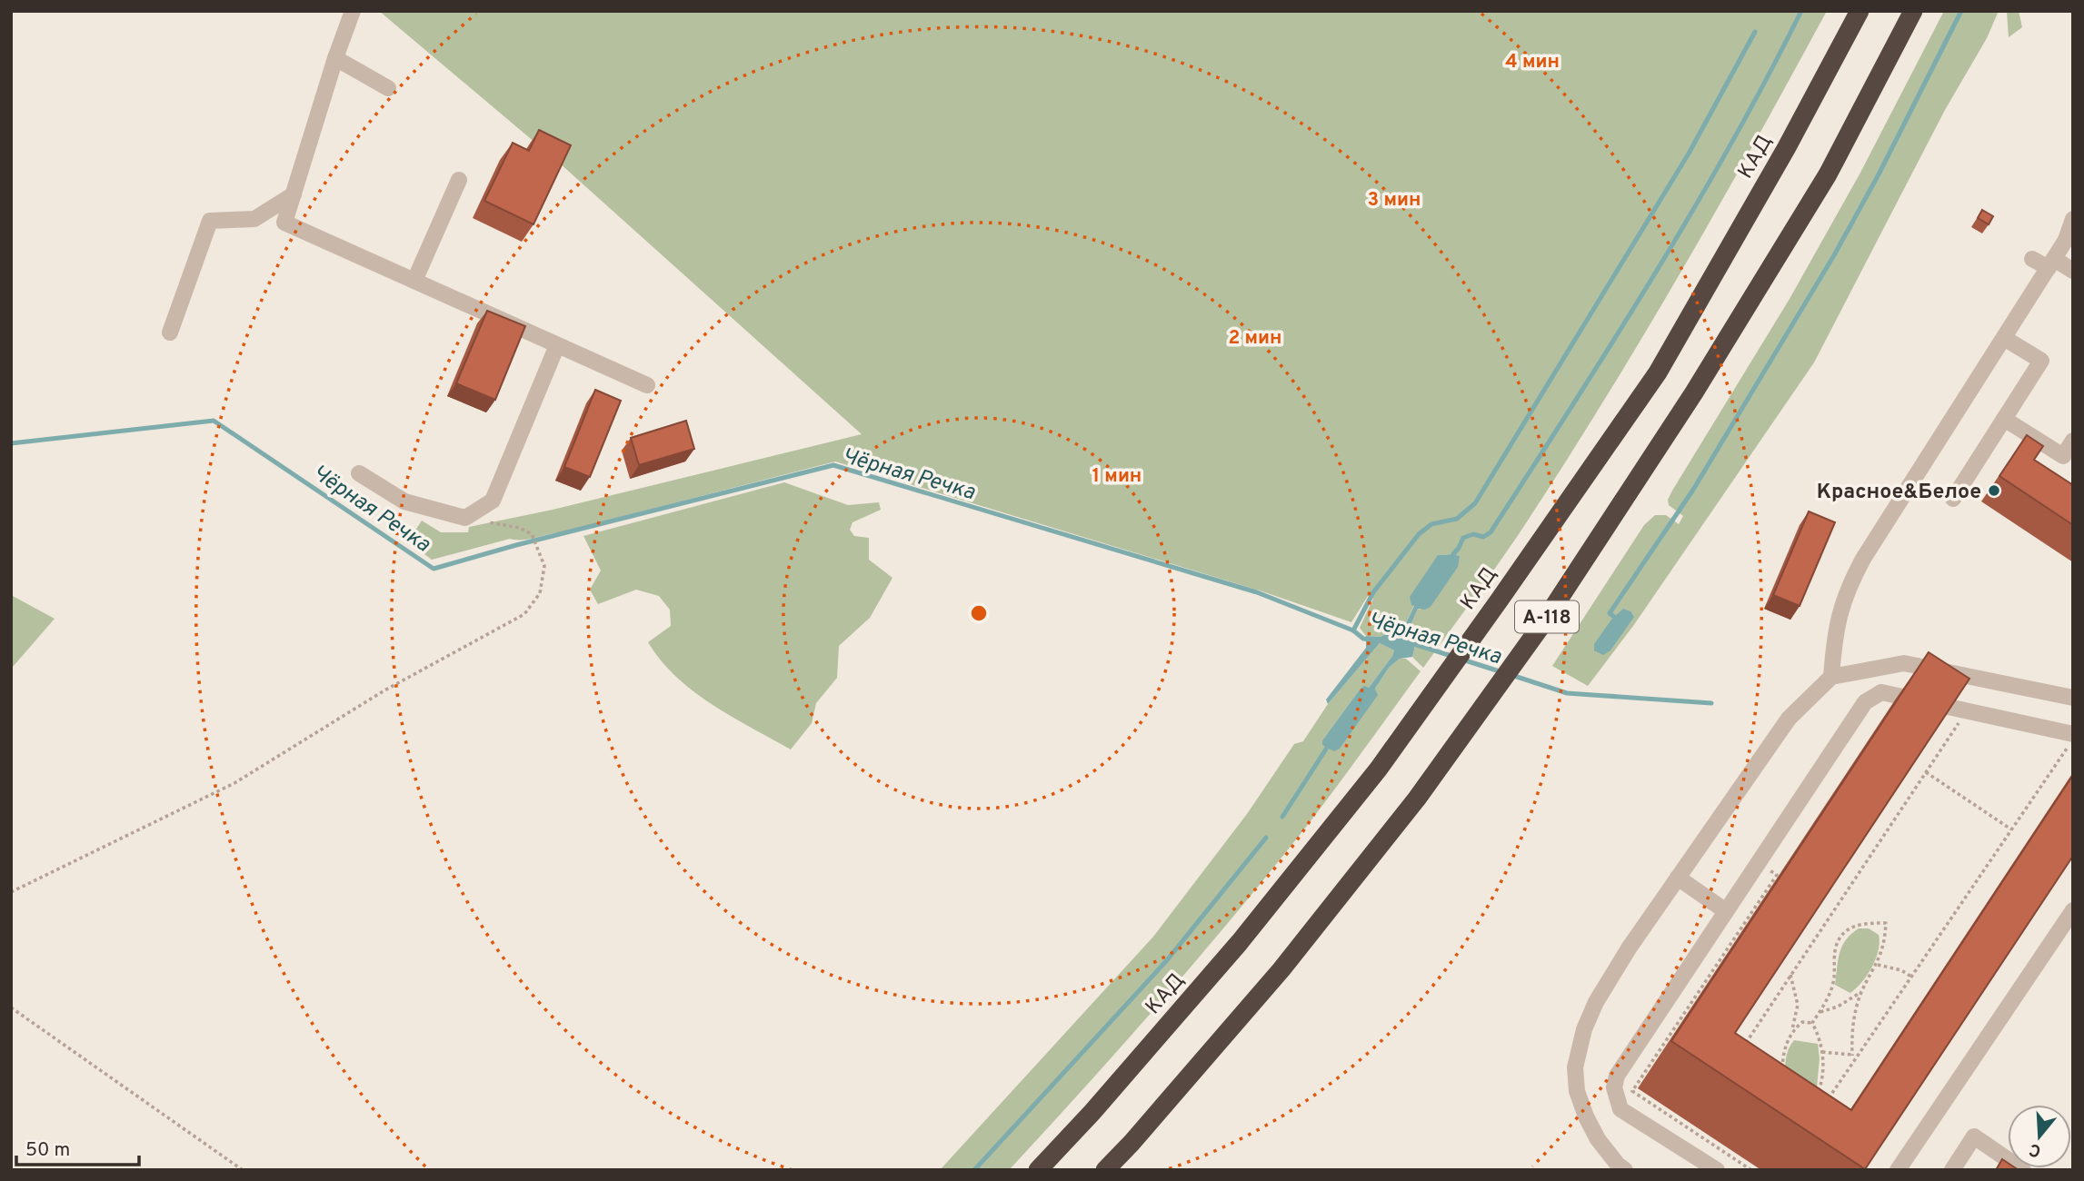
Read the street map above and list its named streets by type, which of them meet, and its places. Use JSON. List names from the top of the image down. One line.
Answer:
{"streets":{"highway":["КАД","А-118"]},"water":["Чёрная Речка"],"places":["Красное&Белое"],"scale_bar":"50 m","north":"bottom","rings":["4 мин","3 мин","2 мин","1 мин"]}
